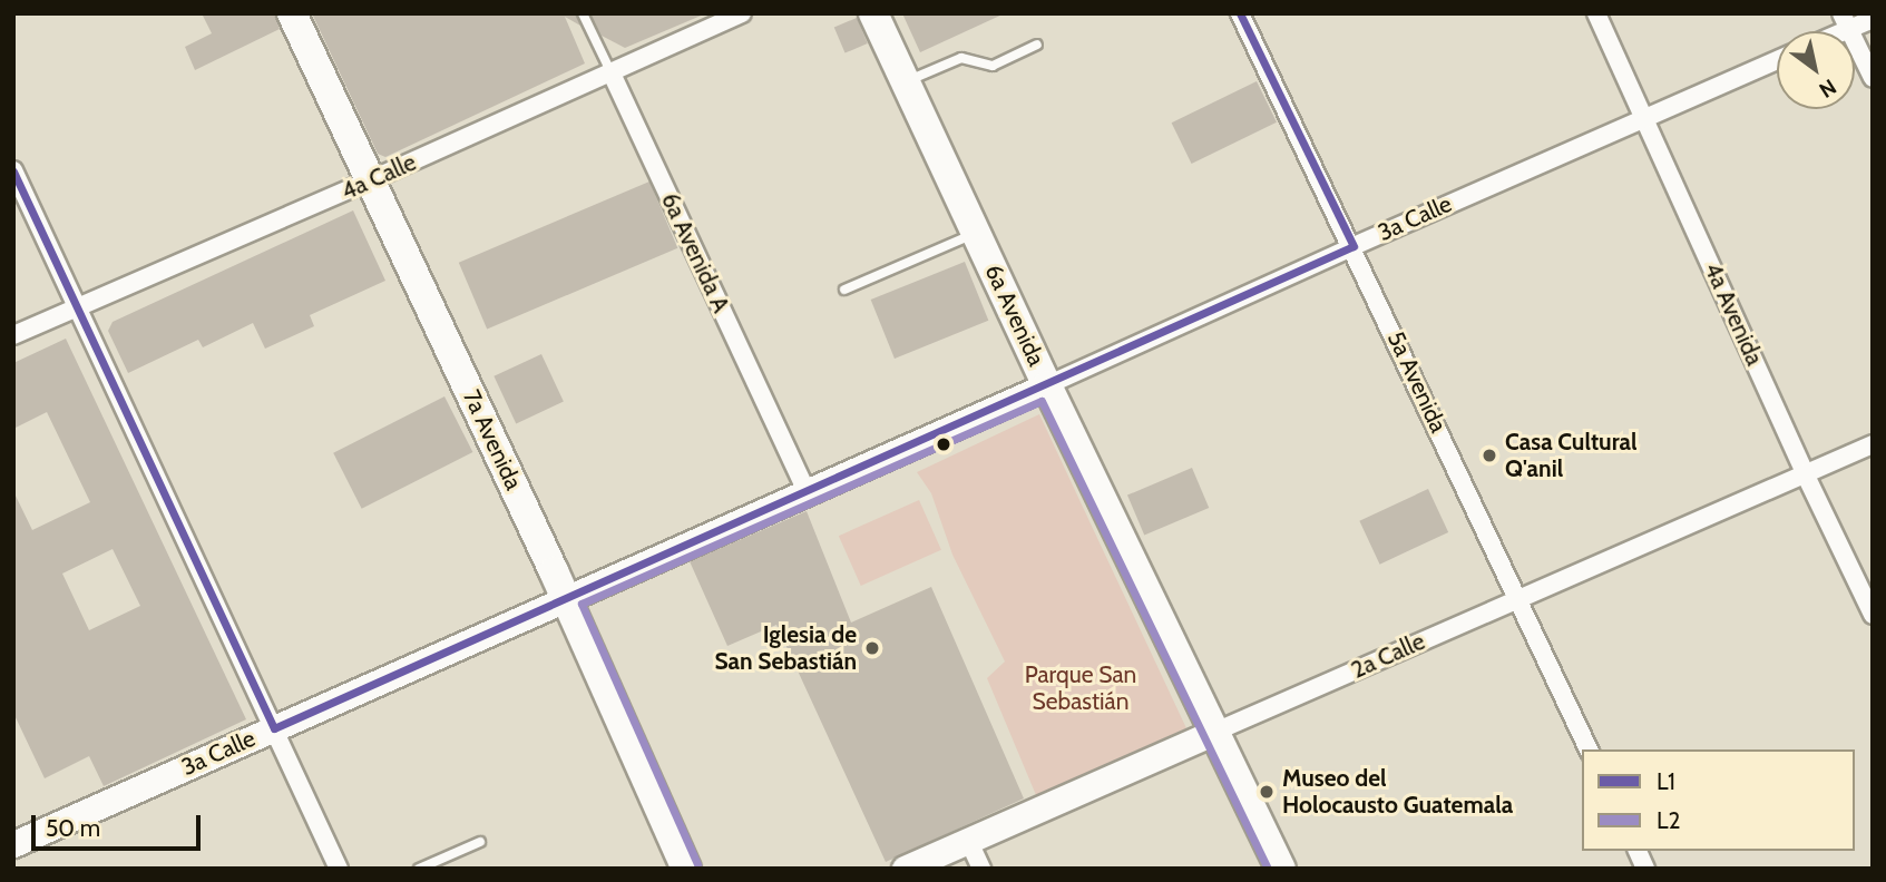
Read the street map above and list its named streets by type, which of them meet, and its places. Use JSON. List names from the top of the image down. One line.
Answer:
{"streets":{"main road":["6a Avenida","7a Avenida"],"street":["4a Calle","3a Calle","6a Avenida A","4a Avenida","5a Avenida","2a Calle"]},"crossings":[["4a Calle","6a Avenida A"],["4a Calle","7a Avenida"],["3a Calle","6a Avenida A"],["3a Calle","4a Avenida"],["3a Calle","6a Avenida"],["3a Calle","5a Avenida"],["3a Calle","7a Avenida"],["4a Avenida","2a Calle"],["6a Avenida","2a Calle"],["5a Avenida","2a Calle"]],"parks":["Parque San Sebastián"],"places":["Casa Cultural Q'anil","Iglesia de San Sebastián","Museo del Holocausto Guatemala"],"lines":["transit line L1","transit line L2"],"legend":["L1","L2"],"scale_bar":"50 m","north":"bottom right"}
